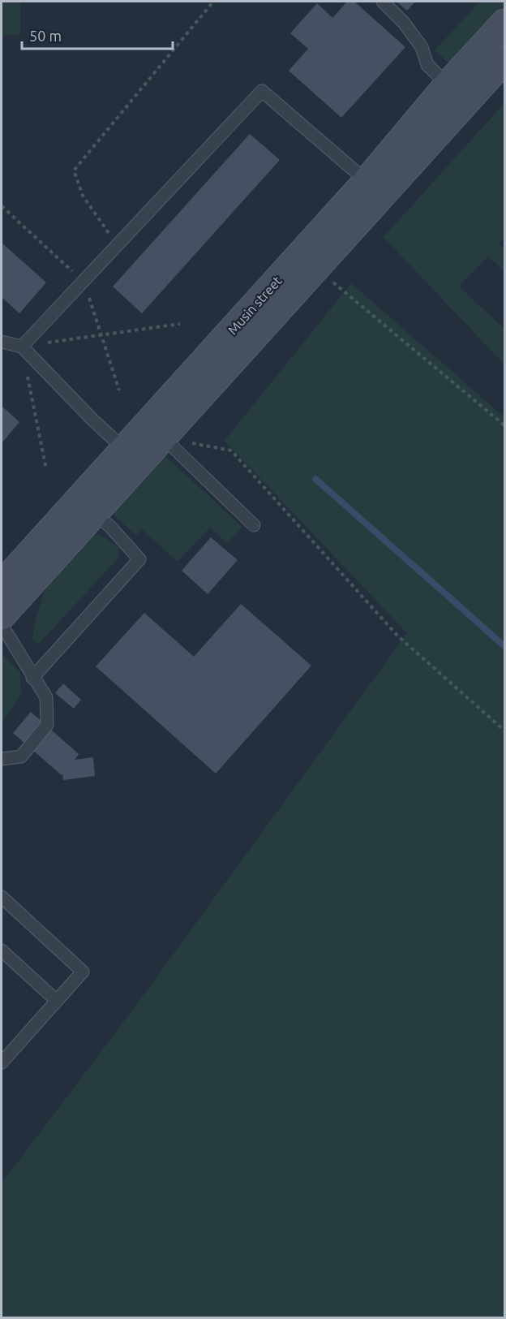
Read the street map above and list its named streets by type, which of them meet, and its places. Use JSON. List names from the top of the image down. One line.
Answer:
{"streets":{"street":["Musin street"]},"scale_bar":"50 m"}
